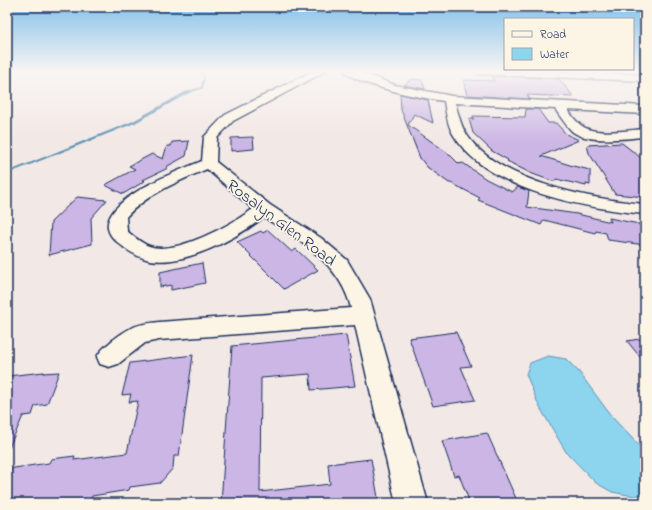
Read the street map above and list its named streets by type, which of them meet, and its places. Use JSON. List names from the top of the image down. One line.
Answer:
{"streets":{"street":["Rosalyn Glen Road"]},"legend":["Road","Water"]}
